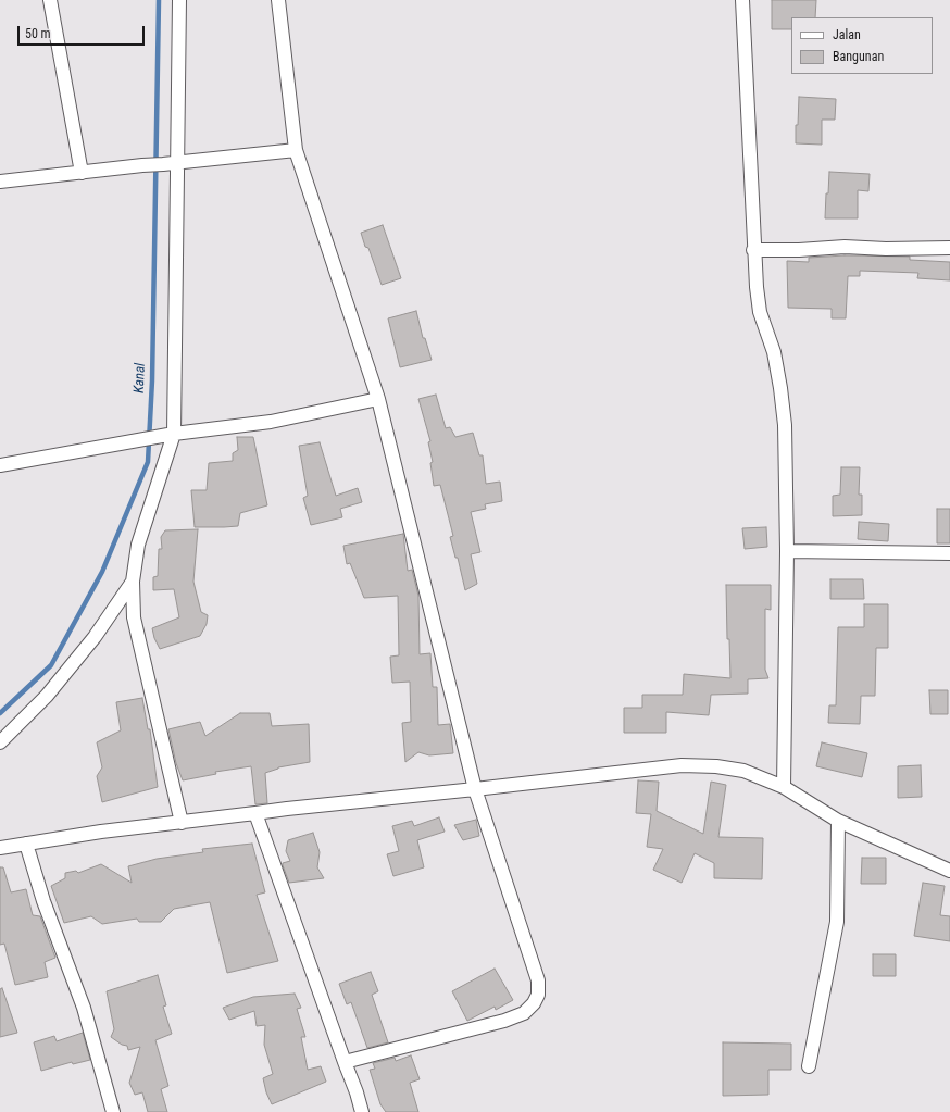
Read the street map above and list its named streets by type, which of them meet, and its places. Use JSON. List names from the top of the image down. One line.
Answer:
{"water":["Kanal"],"legend":["Jalan","Bangunan"],"scale_bar":"50 m"}
